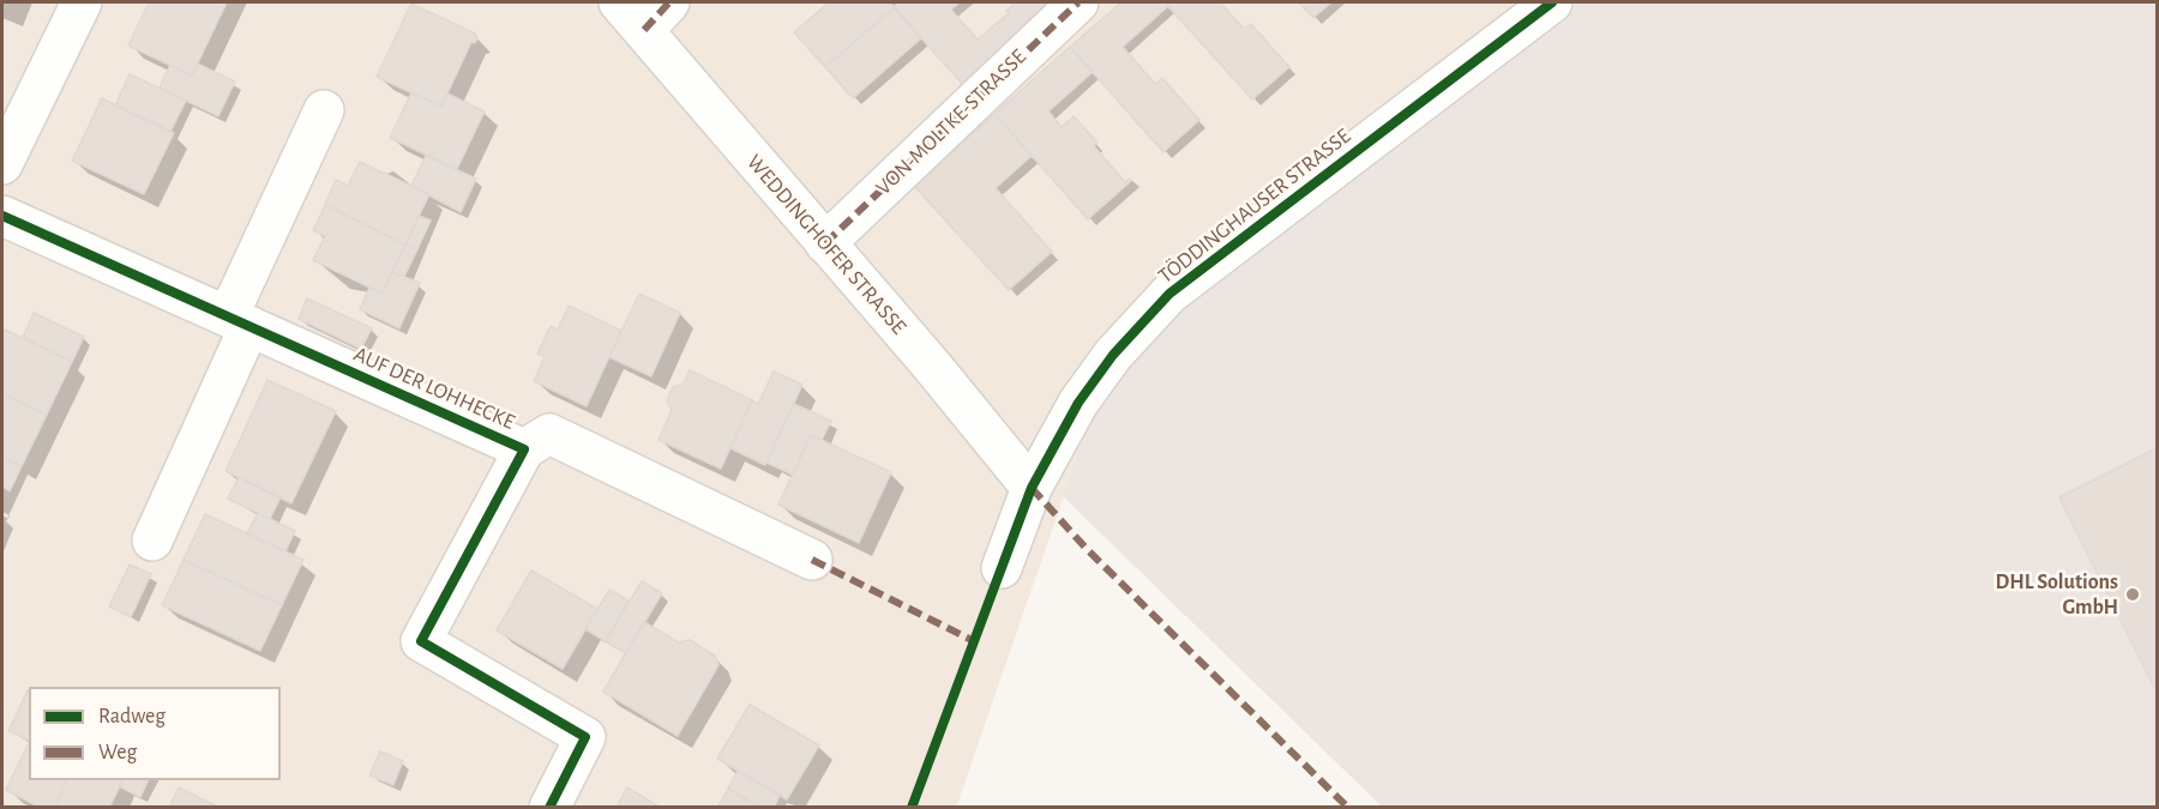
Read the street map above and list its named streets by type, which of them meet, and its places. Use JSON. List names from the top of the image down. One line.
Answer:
{"streets":{"street":["VON-MOLTKE-STRASSE","TÖDDINGHAUSER STRASSE","WEDDINGHOFER STRASSE","AUF DER LOHHECKE"]},"crossings":[["VON-MOLTKE-STRASSE","WEDDINGHOFER STRASSE"],["TÖDDINGHAUSER STRASSE","WEDDINGHOFER STRASSE"]],"places":["DHL Solutions GmbH"],"legend":["Radweg","Weg"]}
